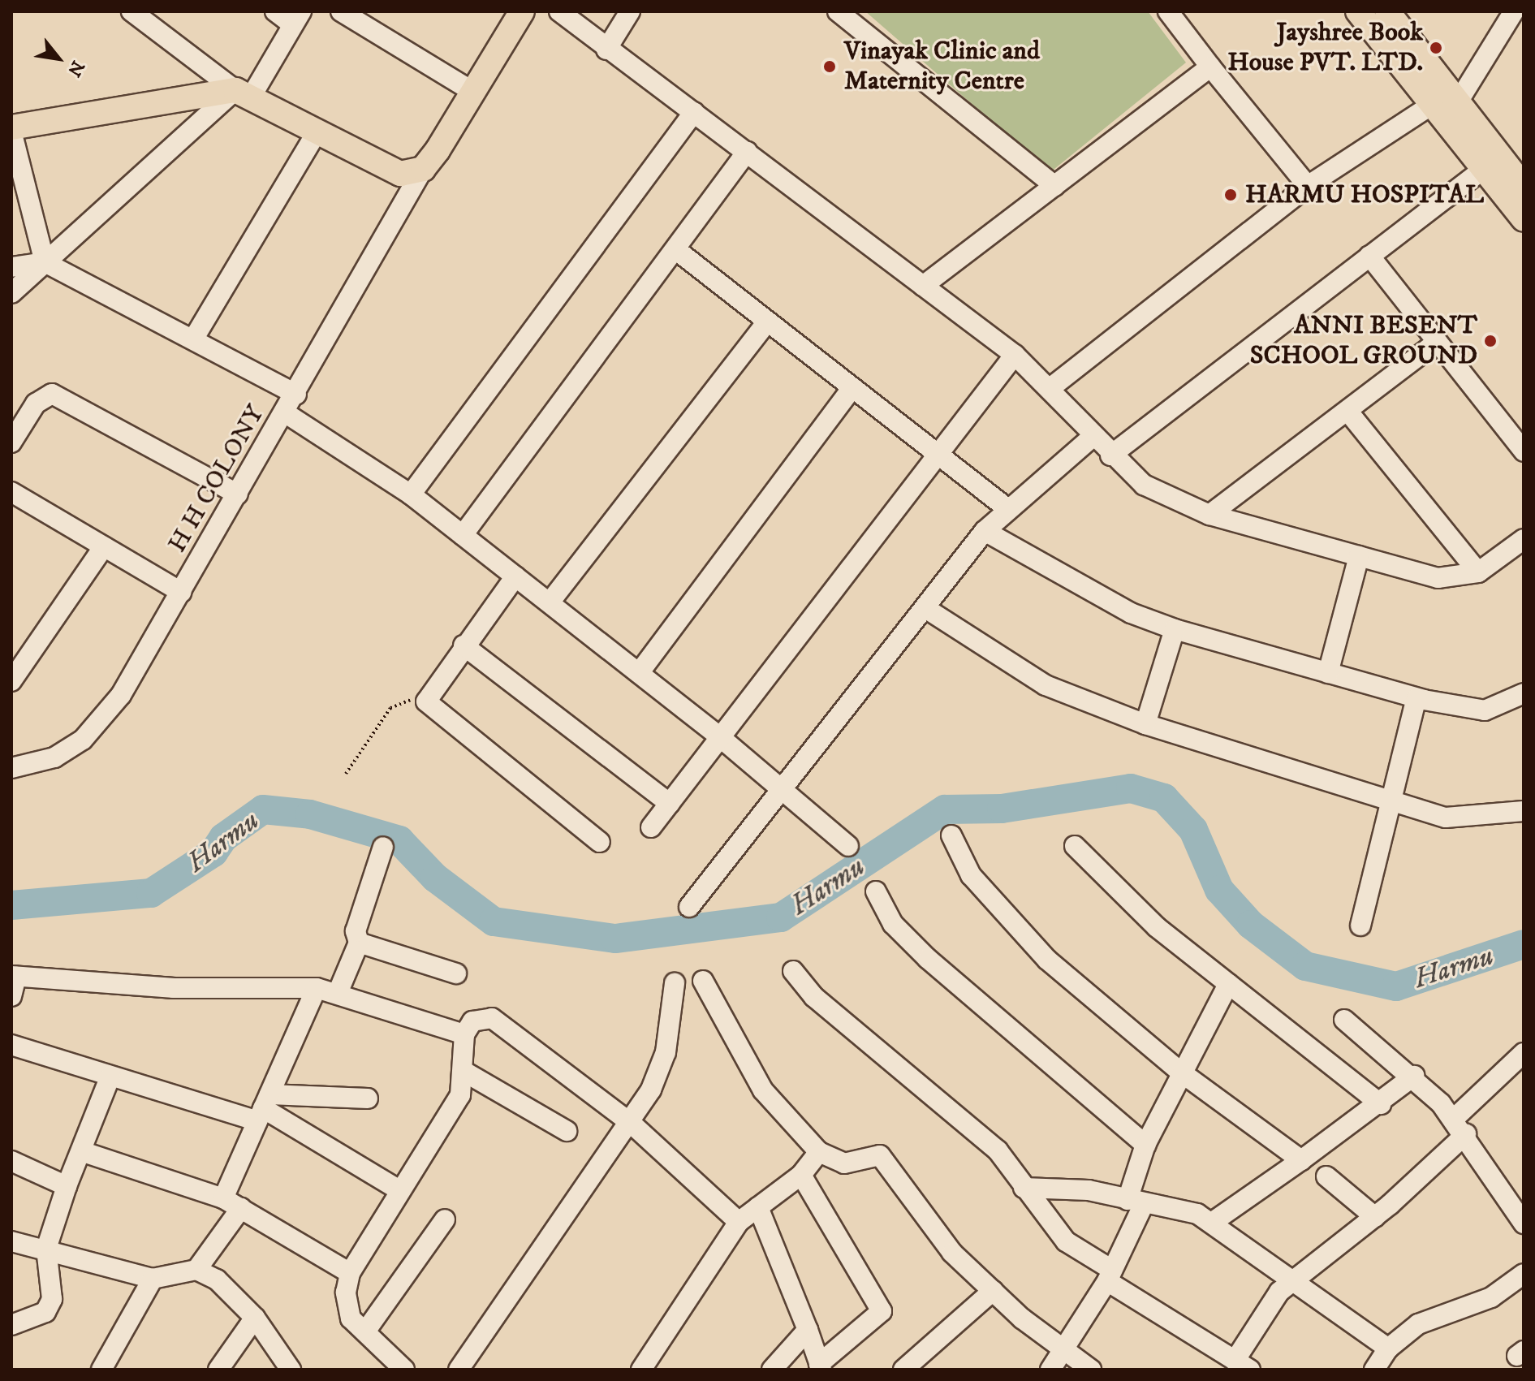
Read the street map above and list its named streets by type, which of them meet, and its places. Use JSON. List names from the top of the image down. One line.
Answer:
{"streets":{"street":["H H COLONY"]},"water":["Harmu"],"places":["Jayshree Book House PVT. LTD.","Vinayak Clinic and Maternity Centre","HARMU HOSPITAL","ANNI BESENT SCHOOL GROUND"],"north":"bottom right"}
